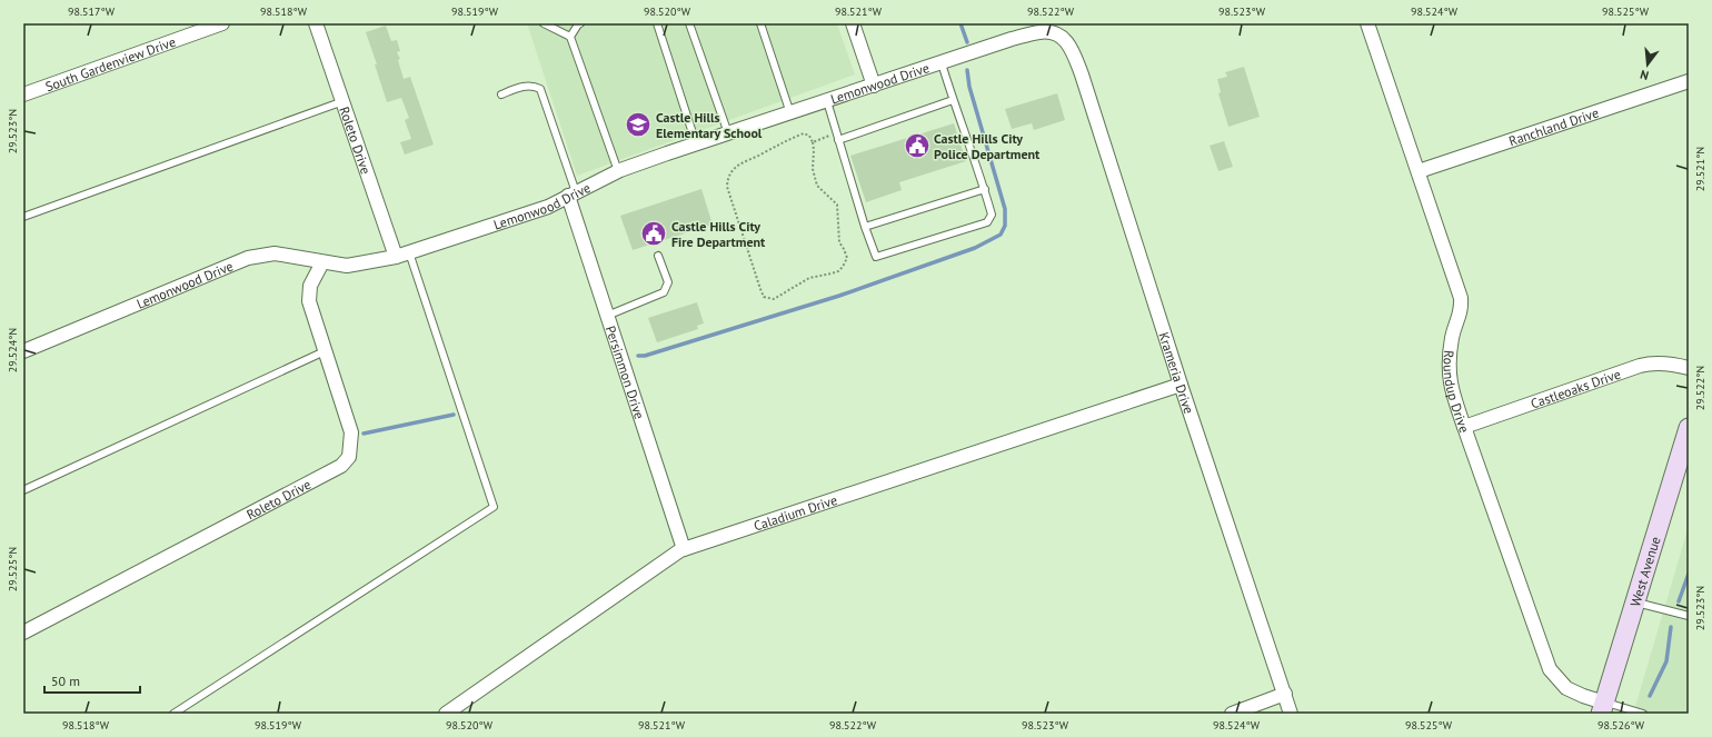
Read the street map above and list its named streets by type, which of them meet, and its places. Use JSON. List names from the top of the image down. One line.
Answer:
{"streets":{"main road":["West Avenue"],"street":["South Gardenview Drive","Lemonwood Drive","Ranchland Drive","Roleto Drive","Persimmon Drive","Krameria Drive","Castleoaks Drive","Roundup Drive","Caladium Drive"]},"crossings":[["Lemonwood Drive","Roleto Drive"],["Lemonwood Drive","Persimmon Drive"],["Lemonwood Drive","Krameria Drive"],["Ranchland Drive","Roundup Drive"],["Persimmon Drive","Caladium Drive"],["Krameria Drive","Caladium Drive"],["Castleoaks Drive","Roundup Drive"],["Roundup Drive","West Avenue"]],"places":{"school or university":["Castle Hills Elementary School"],"public building":["Castle Hills City Police Department","Castle Hills City Fire Department"]},"scale_bar":"50 m","north":"bottom","coordinates":["98.517°W","98.518°W","98.519°W","98.520°W","98.521°W","98.522°W","98.523°W","98.524°W","98.525°W","29.523°N","29.521°N","29.524°N","29.522°N","29.525°N","98.526°W"]}
